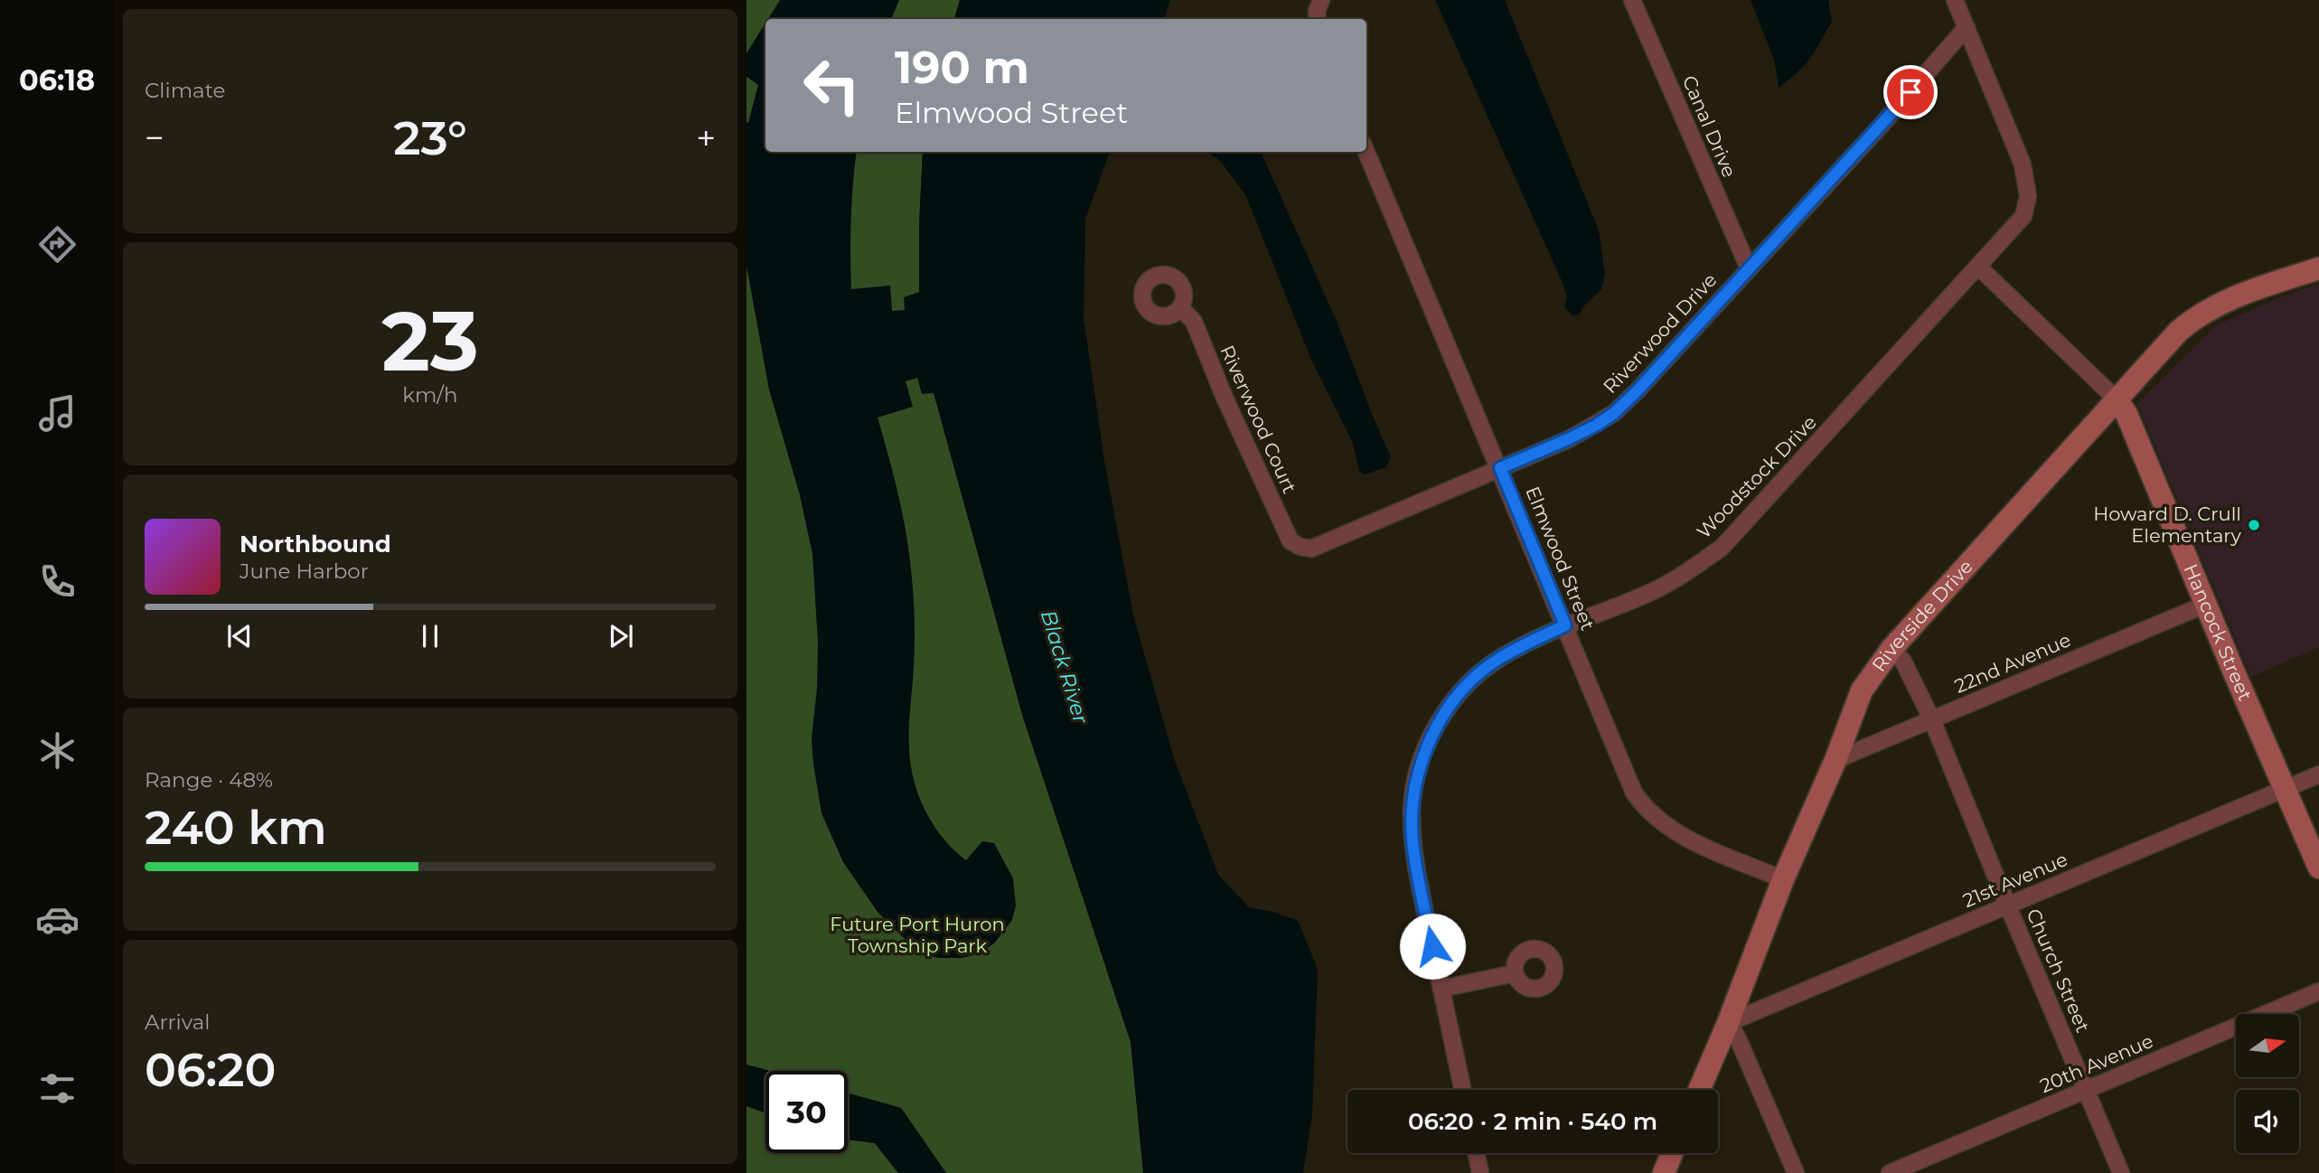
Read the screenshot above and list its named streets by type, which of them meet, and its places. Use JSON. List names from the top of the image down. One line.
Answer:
{"streets":{"street":["Canal Drive","Riverwood Drive","Riverwood Court","Woodstock Drive","Elmwood Street","Riverside Drive","Hancock Street","22nd Avenue","21st Avenue","Church Street","20th Avenue"]},"crossings":[["Canal Drive","Riverwood Drive"],["Riverwood Drive","Riverwood Court"],["Riverwood Drive","Woodstock Drive"],["Riverwood Drive","Elmwood Street"],["Woodstock Drive","Elmwood Street"],["Woodstock Drive","Hancock Street"],["Elmwood Street","Riverside Drive"],["Riverside Drive","Hancock Street"],["Riverside Drive","22nd Avenue"],["Riverside Drive","21st Avenue"],["Riverside Drive","Church Street"],["Hancock Street","22nd Avenue"],["Hancock Street","21st Avenue"],["22nd Avenue","Church Street"],["21st Avenue","Church Street"],["Church Street","20th Avenue"]],"water":["Black River"],"parks":["Future Port Huron Township Park"],"places":["Howard D. Crull Elementary"],"north":"right","page":{"tabs":"06:18","tile":["Climate",["23","km/h"],["Range · 48%","240 km"],["Arrival","06:20"]],"turn":["190 m","Elmwood Street"],"heat":["−","23°","+"],"song":["Northbound","June Harbor"],"limit":"30","trip":"06:20 · 2 min · 540 m"}}
